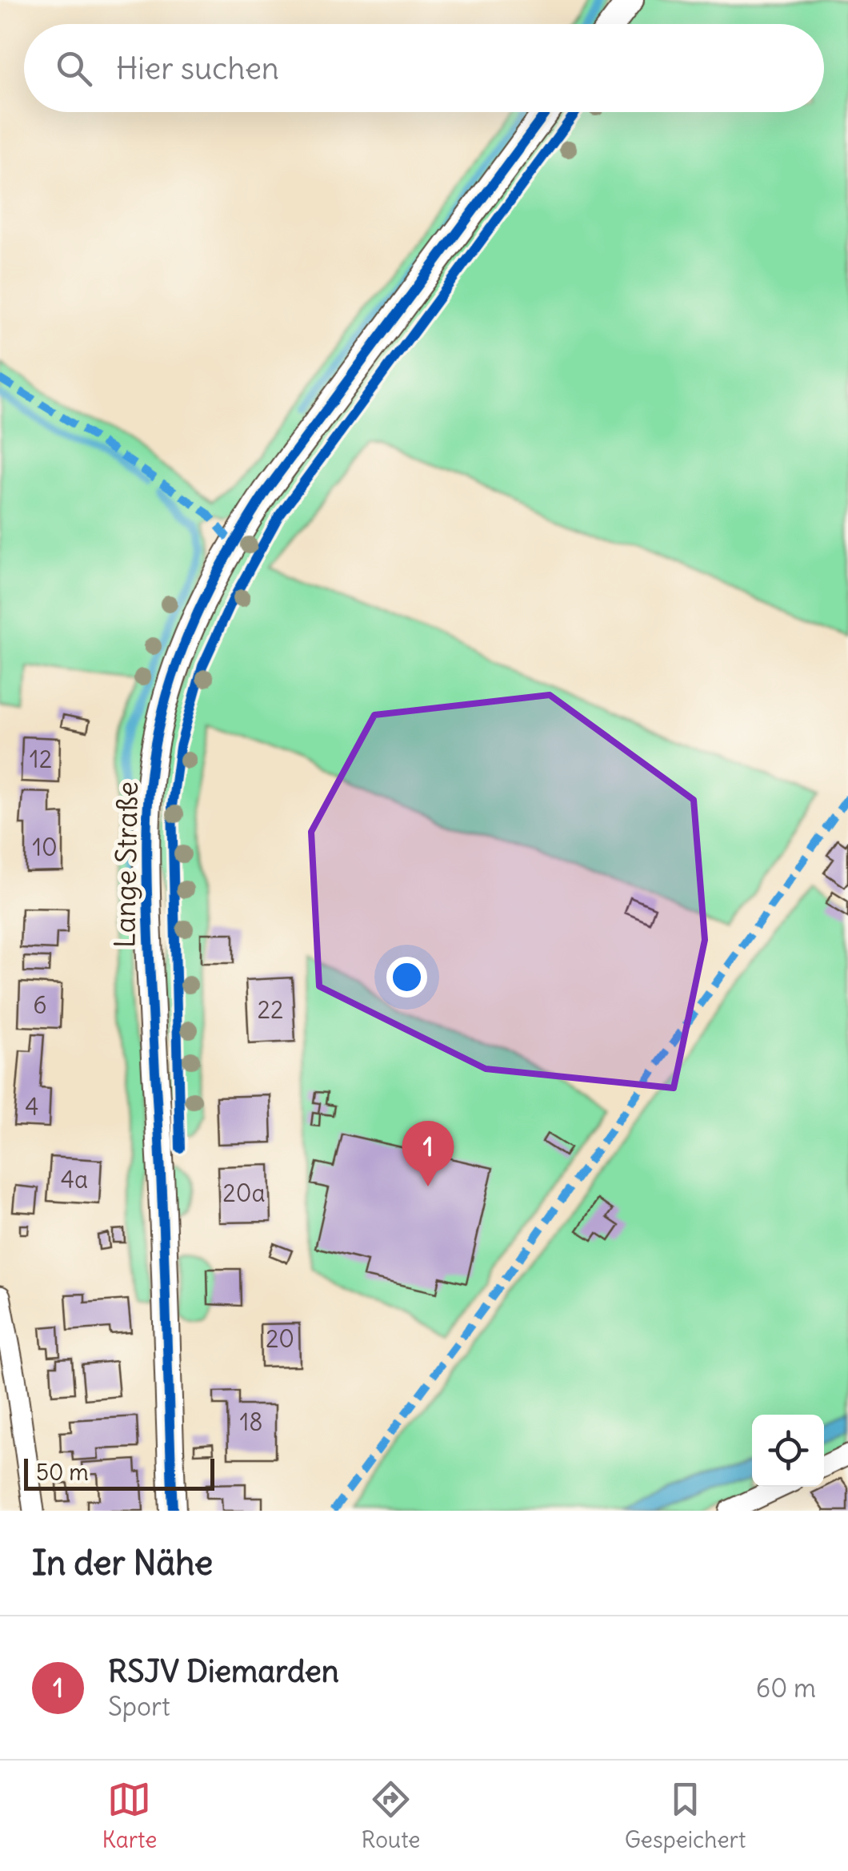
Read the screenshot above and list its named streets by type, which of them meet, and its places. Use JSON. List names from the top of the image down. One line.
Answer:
{"streets":{"street":["Lange Straße"]},"house_numbers":["12","10","6","22","4","4a","20a","20","18"],"scale_bar":"50 m","page":{"search":"Hier suchen","pins":"1","scale":"50 m","heading":"In der Nähe","list":[{"mark":"1","name":"RSJV Diemarden","note":"Sport","value":"60 m"}],"nav":["Karte","Route","Gespeichert"]}}
